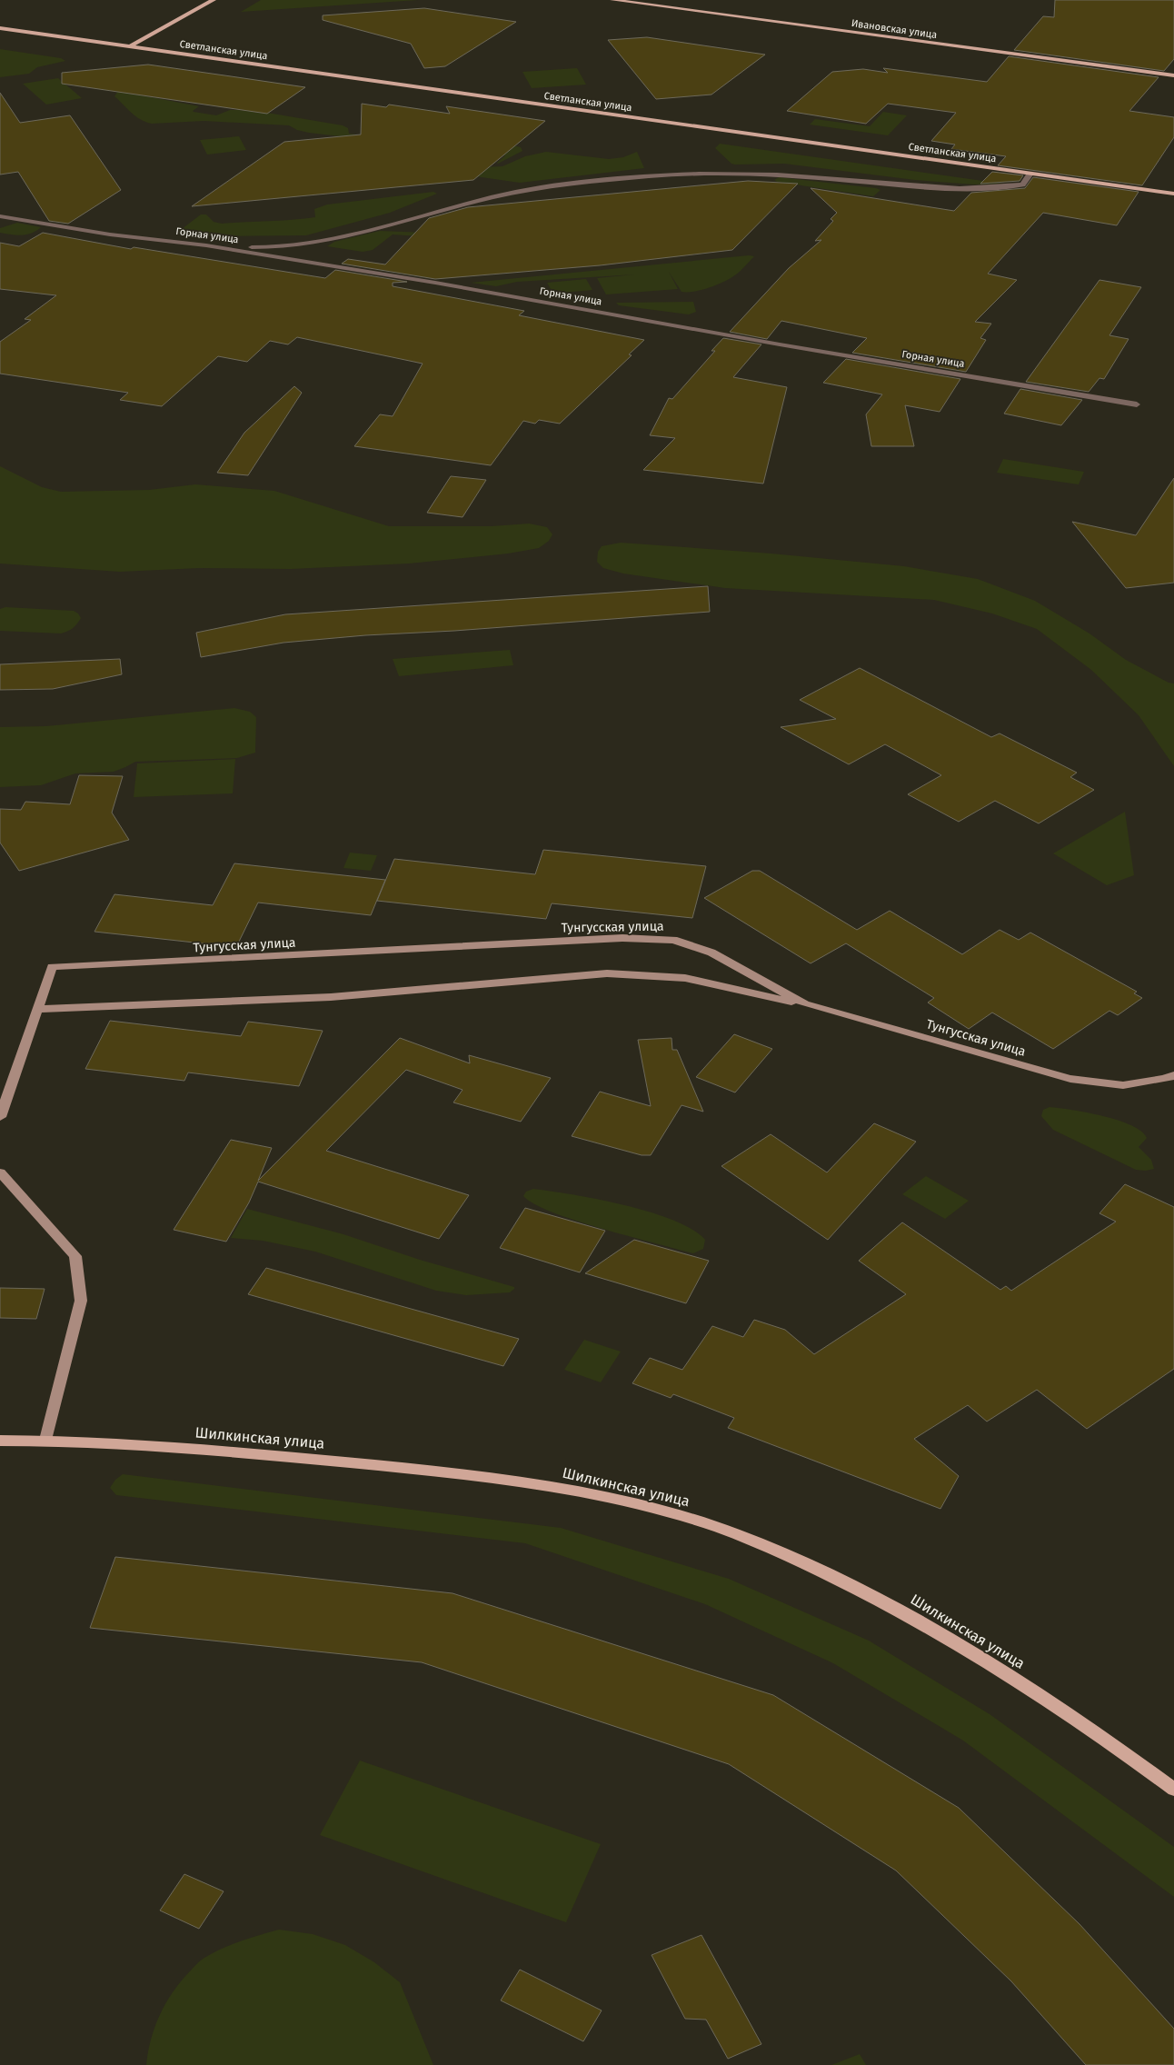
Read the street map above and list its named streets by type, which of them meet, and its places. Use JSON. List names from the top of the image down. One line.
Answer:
{"streets":{"main road":["Ивановская улица","Светланская улица","Тунгусская улица","Шилкинская улица"],"street":["Горная улица"]}}
